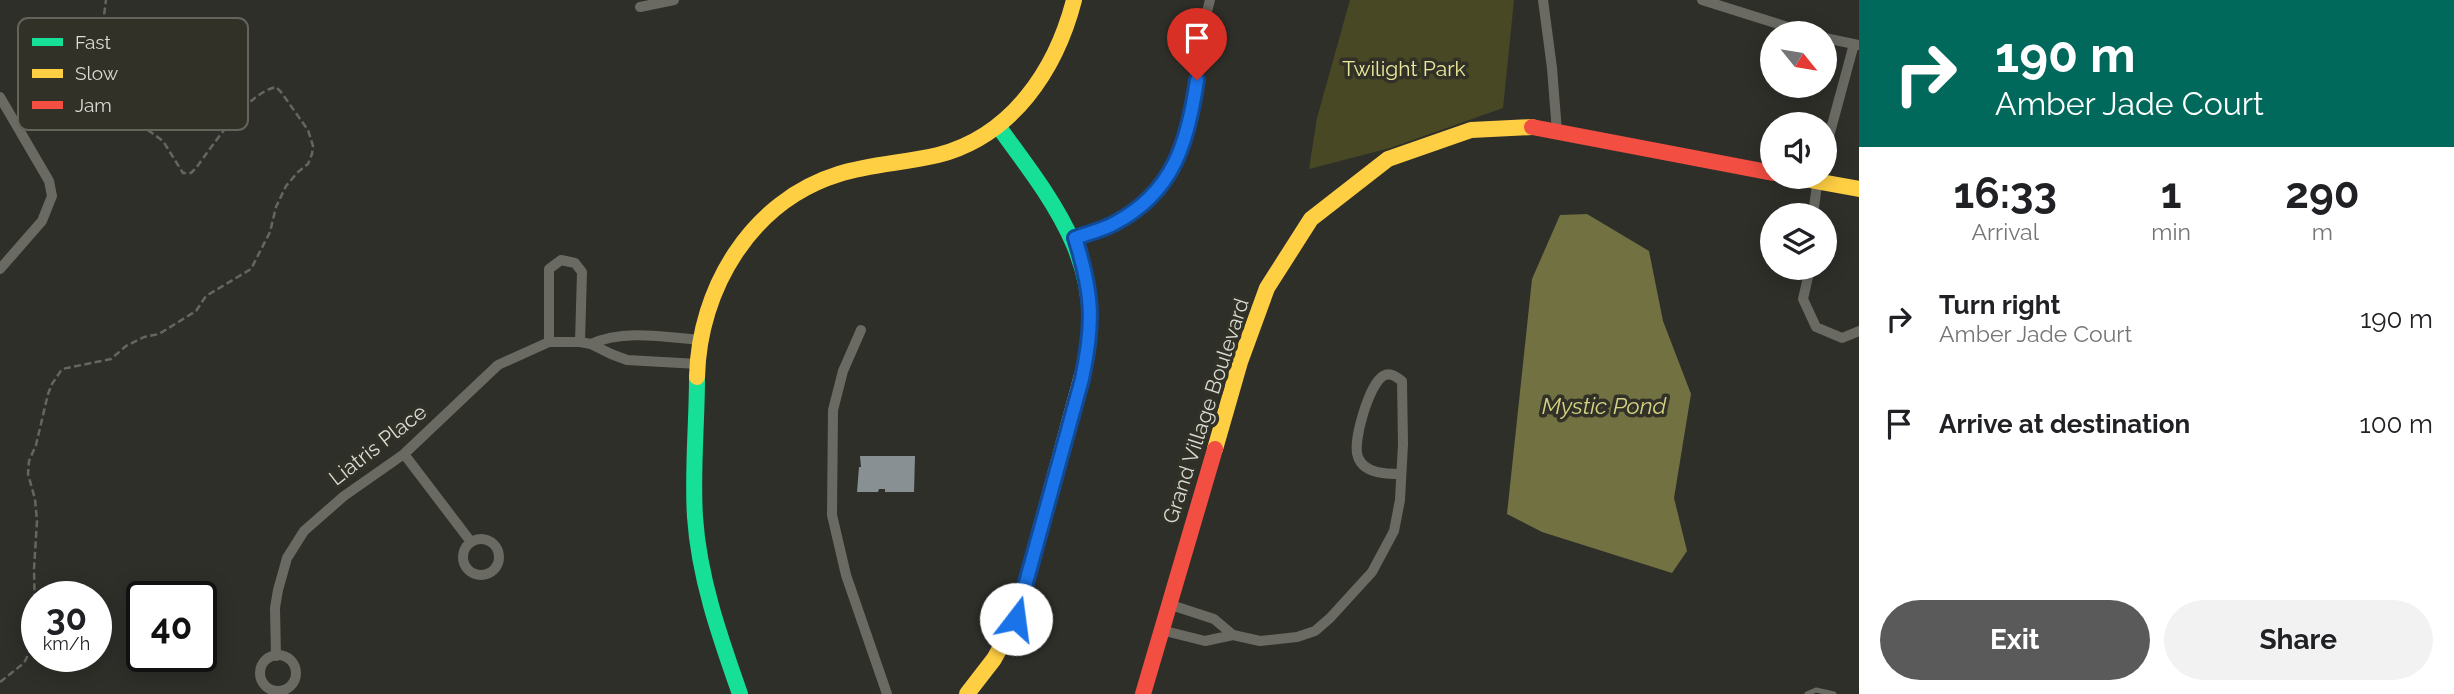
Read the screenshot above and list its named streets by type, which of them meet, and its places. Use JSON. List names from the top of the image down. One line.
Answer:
{"streets":{"street":["Grand Village Boulevard","Liatris Place"]},"water":["Mystic Pond"],"parks":["Twilight Park"],"legend":["Fast","Slow","Jam"],"north":"bottom right","page":{"turn":["190 m","Amber Jade Court"],"eta":["16:33","Arrival","1","min","290","m"],"list":[{"name":"Turn right","note":"Amber Jade Court","value":"190 m"},{"name":"Arrive at destination","value":"100 m"}],"speed":"30 km/h","limit":"40","buttons":["Exit","Share"]}}
